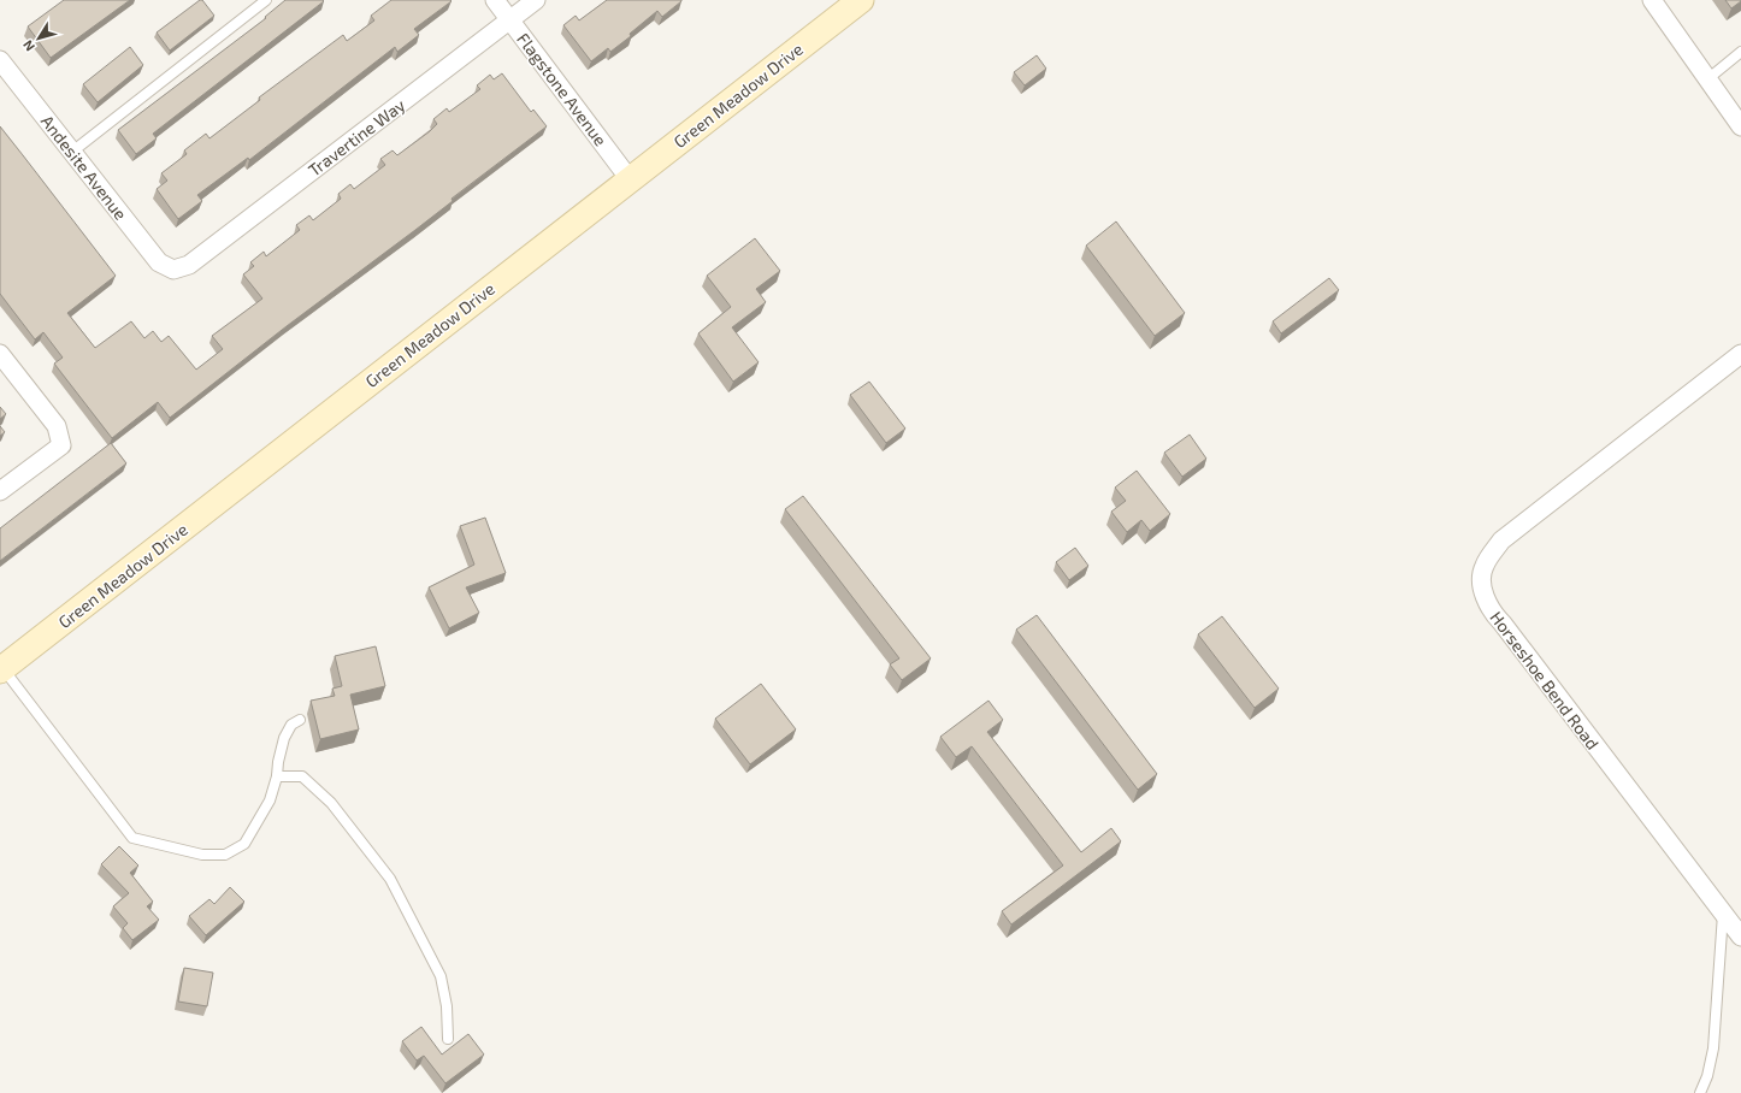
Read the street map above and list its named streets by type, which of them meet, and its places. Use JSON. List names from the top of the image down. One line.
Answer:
{"streets":{"main road":["Green Meadow Drive"],"street":["Flagstone Avenue","Travertine Way","Andesite Avenue","Horseshoe Bend Road"]},"crossings":[["Flagstone Avenue","Green Meadow Drive"],["Flagstone Avenue","Travertine Way"],["Travertine Way","Andesite Avenue"]],"north":"bottom left"}
